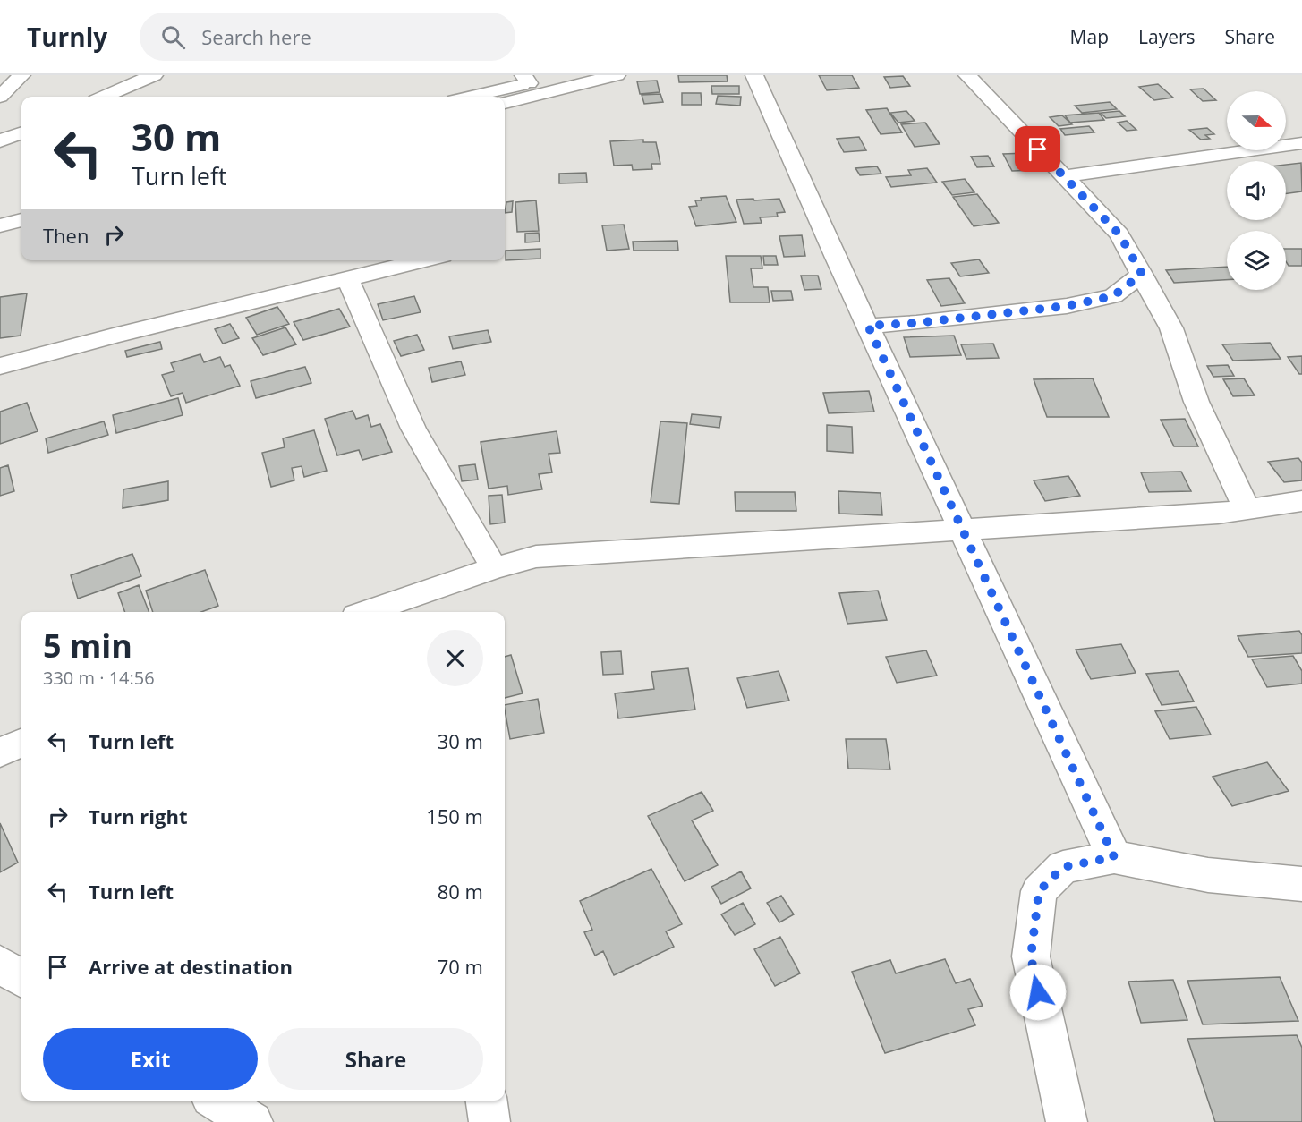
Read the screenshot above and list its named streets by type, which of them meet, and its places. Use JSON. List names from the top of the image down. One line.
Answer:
{"north":"right","page":{"header":"Turnly","search":"Search here","nav":["Map","Layers","Share"],"turn":["30 m","Turn left"],"then":"Then","heading":["5 min","330 m · 14:56"],"list":[{"name":"Turn left","value":"30 m"},{"name":"Turn right","value":"150 m"},{"name":"Turn left","value":"80 m"},{"name":"Arrive at destination","value":"70 m"}],"buttons":["Exit","Share"]}}
